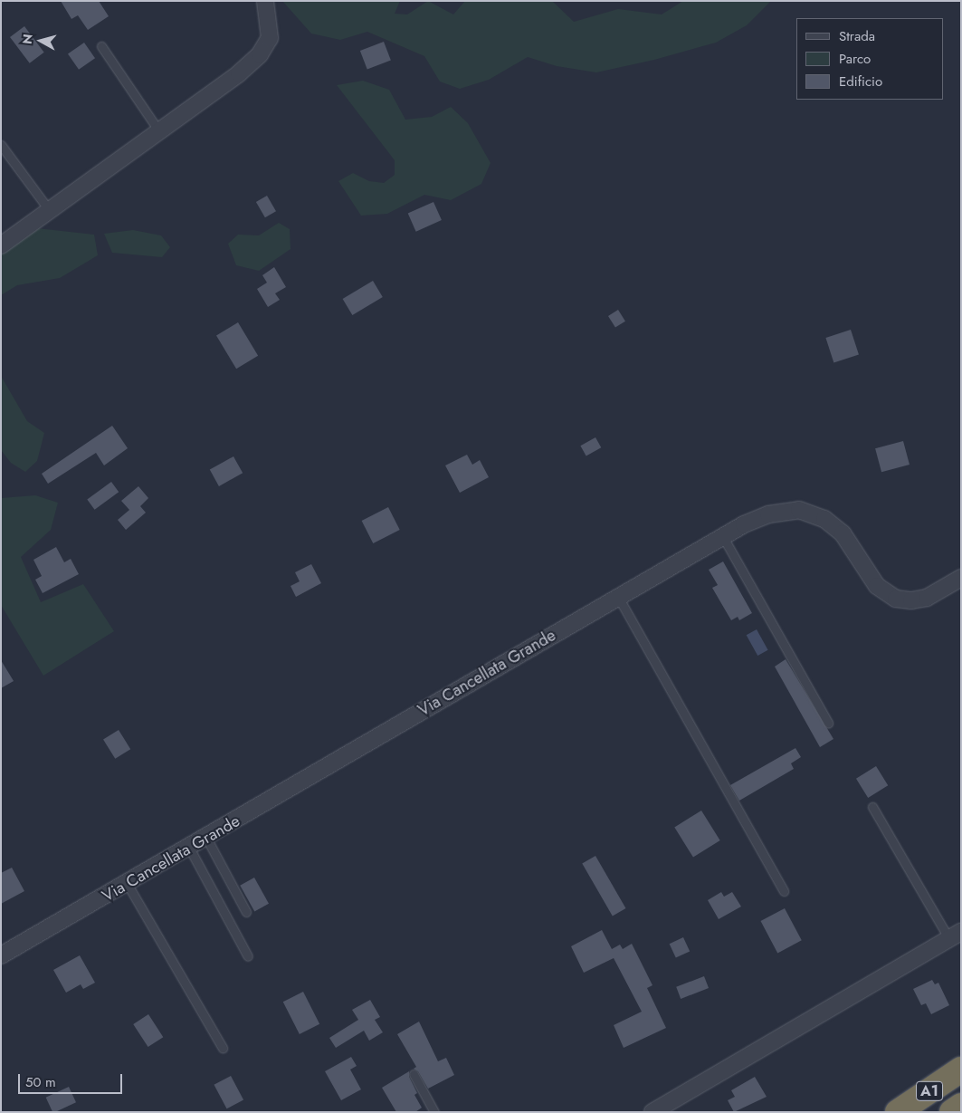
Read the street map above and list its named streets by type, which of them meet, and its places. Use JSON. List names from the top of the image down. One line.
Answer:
{"streets":{"highway":["A1"],"street":["Via Cancellata Grande"]},"legend":["Strada","Parco","Edificio"],"scale_bar":"50 m","north":"left"}
